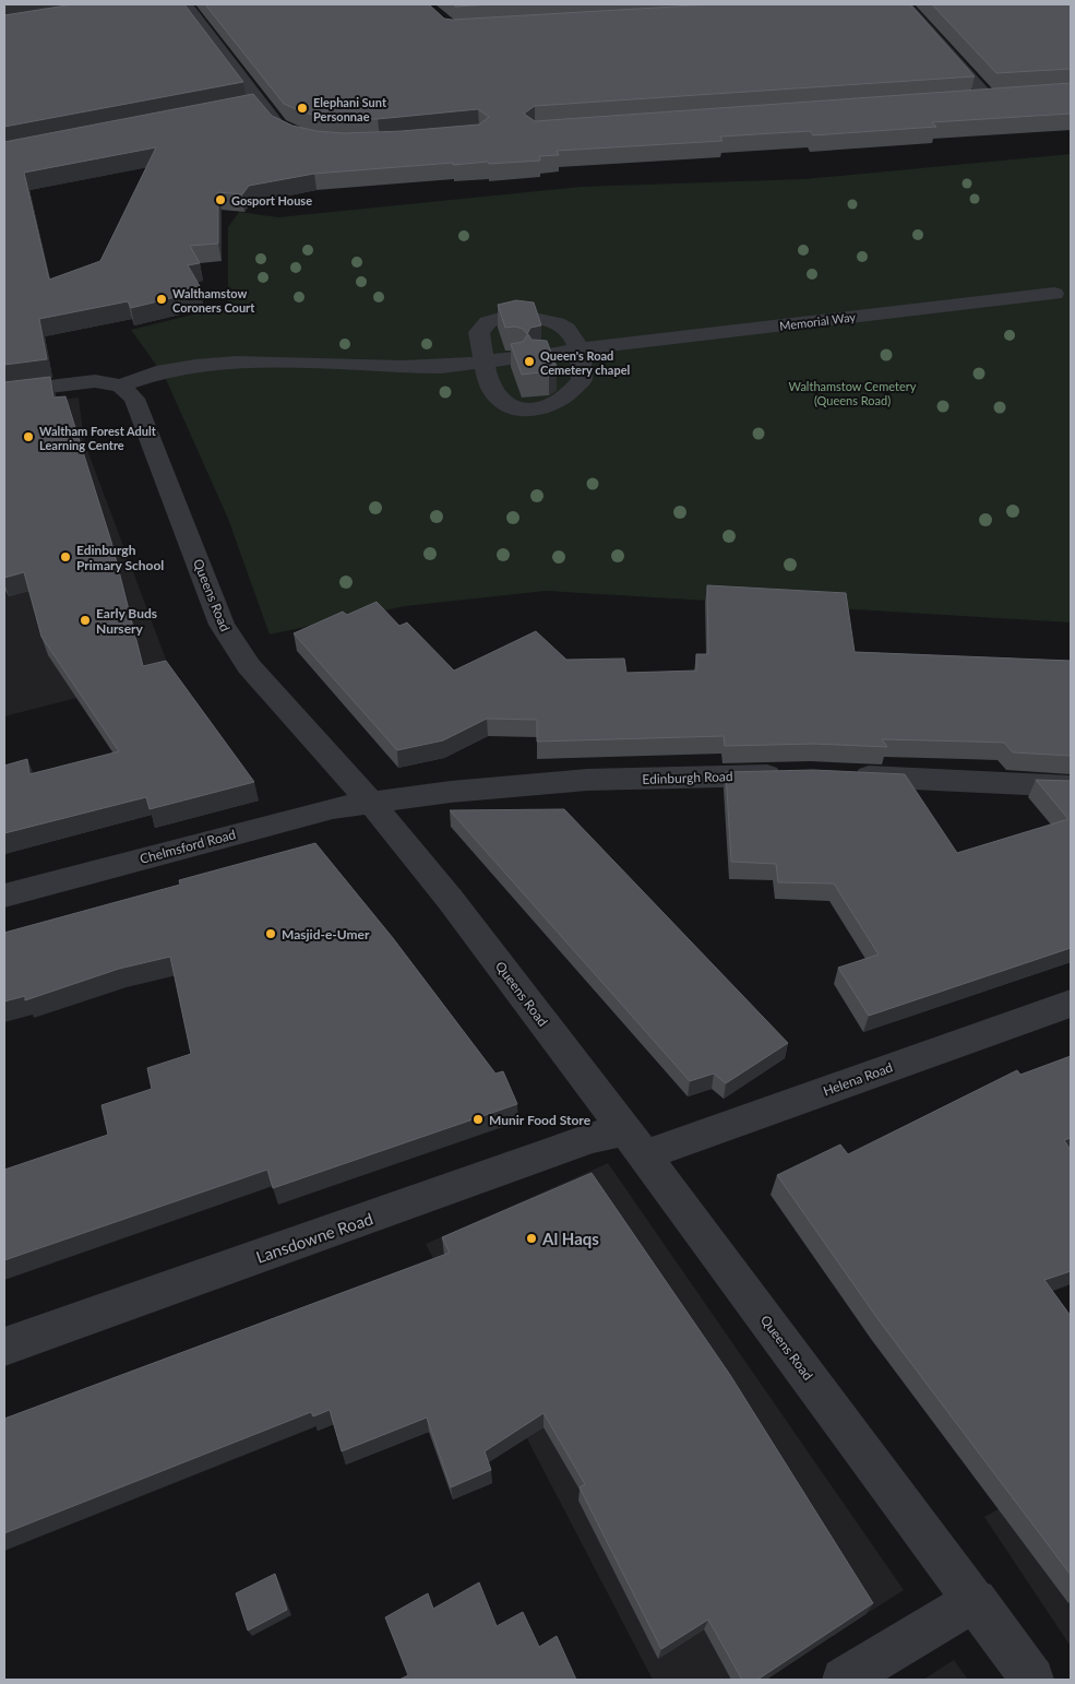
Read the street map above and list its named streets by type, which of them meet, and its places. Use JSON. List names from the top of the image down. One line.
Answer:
{"streets":{"street":["Memorial Way","Queens Road","Edinburgh Road","Chelmsford Road","Helena Road","Lansdowne Road"]},"crossings":[["Queens Road","Edinburgh Road"],["Queens Road","Chelmsford Road"],["Queens Road","Helena Road"],["Queens Road","Lansdowne Road"],["Edinburgh Road","Chelmsford Road"],["Helena Road","Lansdowne Road"]],"parks":["Walthamstow Cemetery (Queens Road)"],"places":["Elephani Sunt Personnae","Gosport House","Walthamstow Coroners Court","Queen's Road Cemetery chapel","Waltham Forest Adult Learning Centre","Edinburgh Primary School","Early Buds Nursery","Masjid-e-Umer","Munir Food Store","Al Haqs"]}
